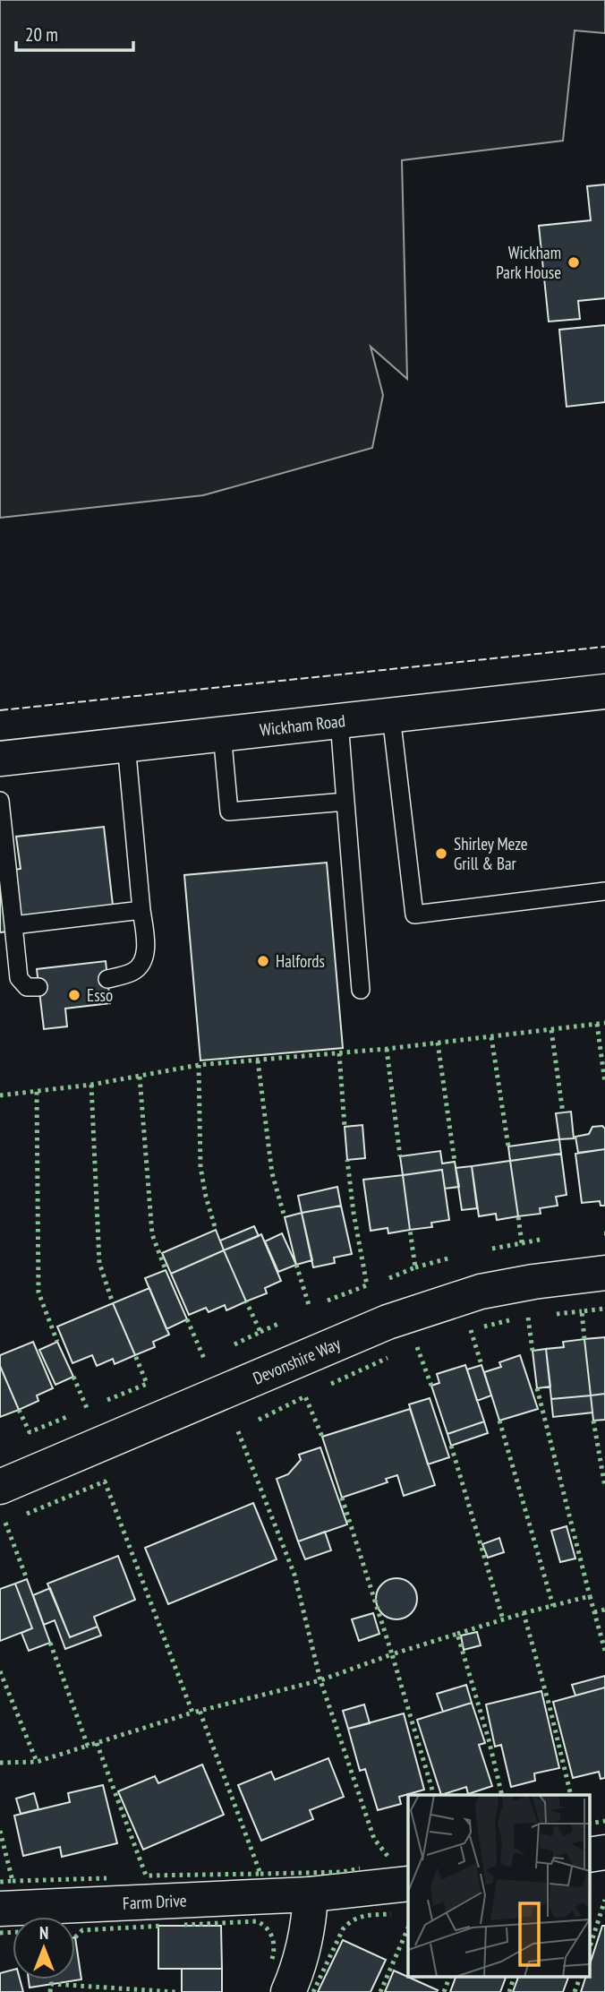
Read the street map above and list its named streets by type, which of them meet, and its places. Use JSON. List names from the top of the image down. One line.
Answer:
{"streets":{"main road":["Wickham Road","Devonshire Way","Farm Drive"]},"places":["Wickham Park House","Shirley Meze Grill & Bar","Halfords","Esso"],"scale_bar":"20 m","north":"top"}
